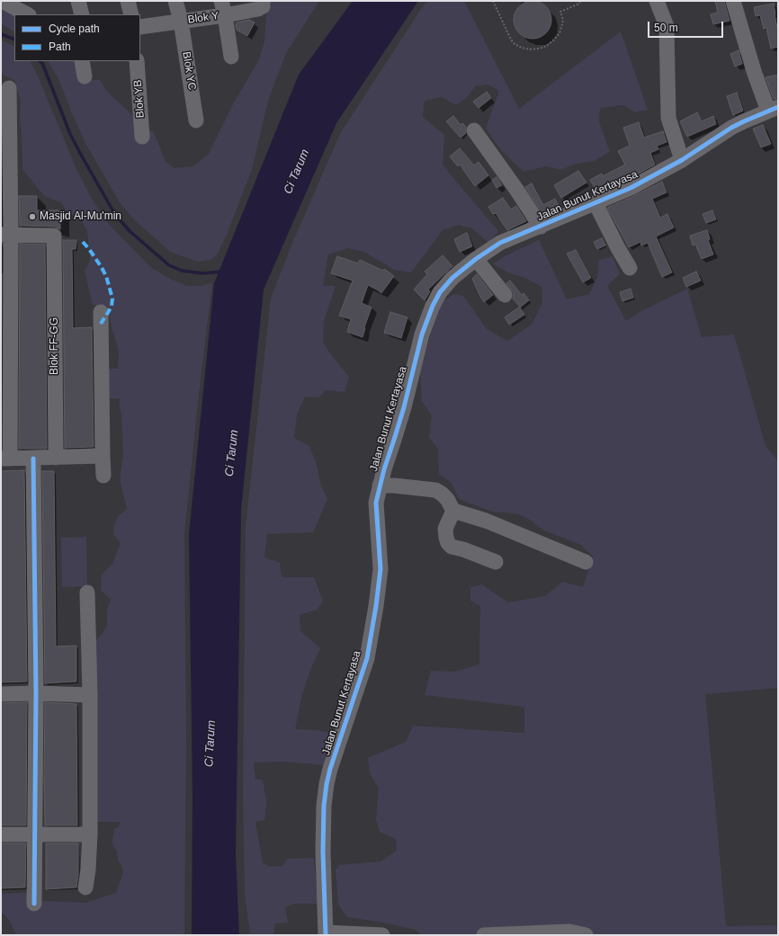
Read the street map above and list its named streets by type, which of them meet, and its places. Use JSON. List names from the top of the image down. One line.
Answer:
{"streets":{"street":["Blok Y","Blok YC","Blok YB","Jalan Bunut Kertayasa","Blok FF-GG"]},"crossings":[["Blok Y","Blok YC"]],"water":["Ci Tarum"],"places":["Masjid Al-Mu'min"],"legend":["Cycle path","Path"],"scale_bar":"50 m"}
